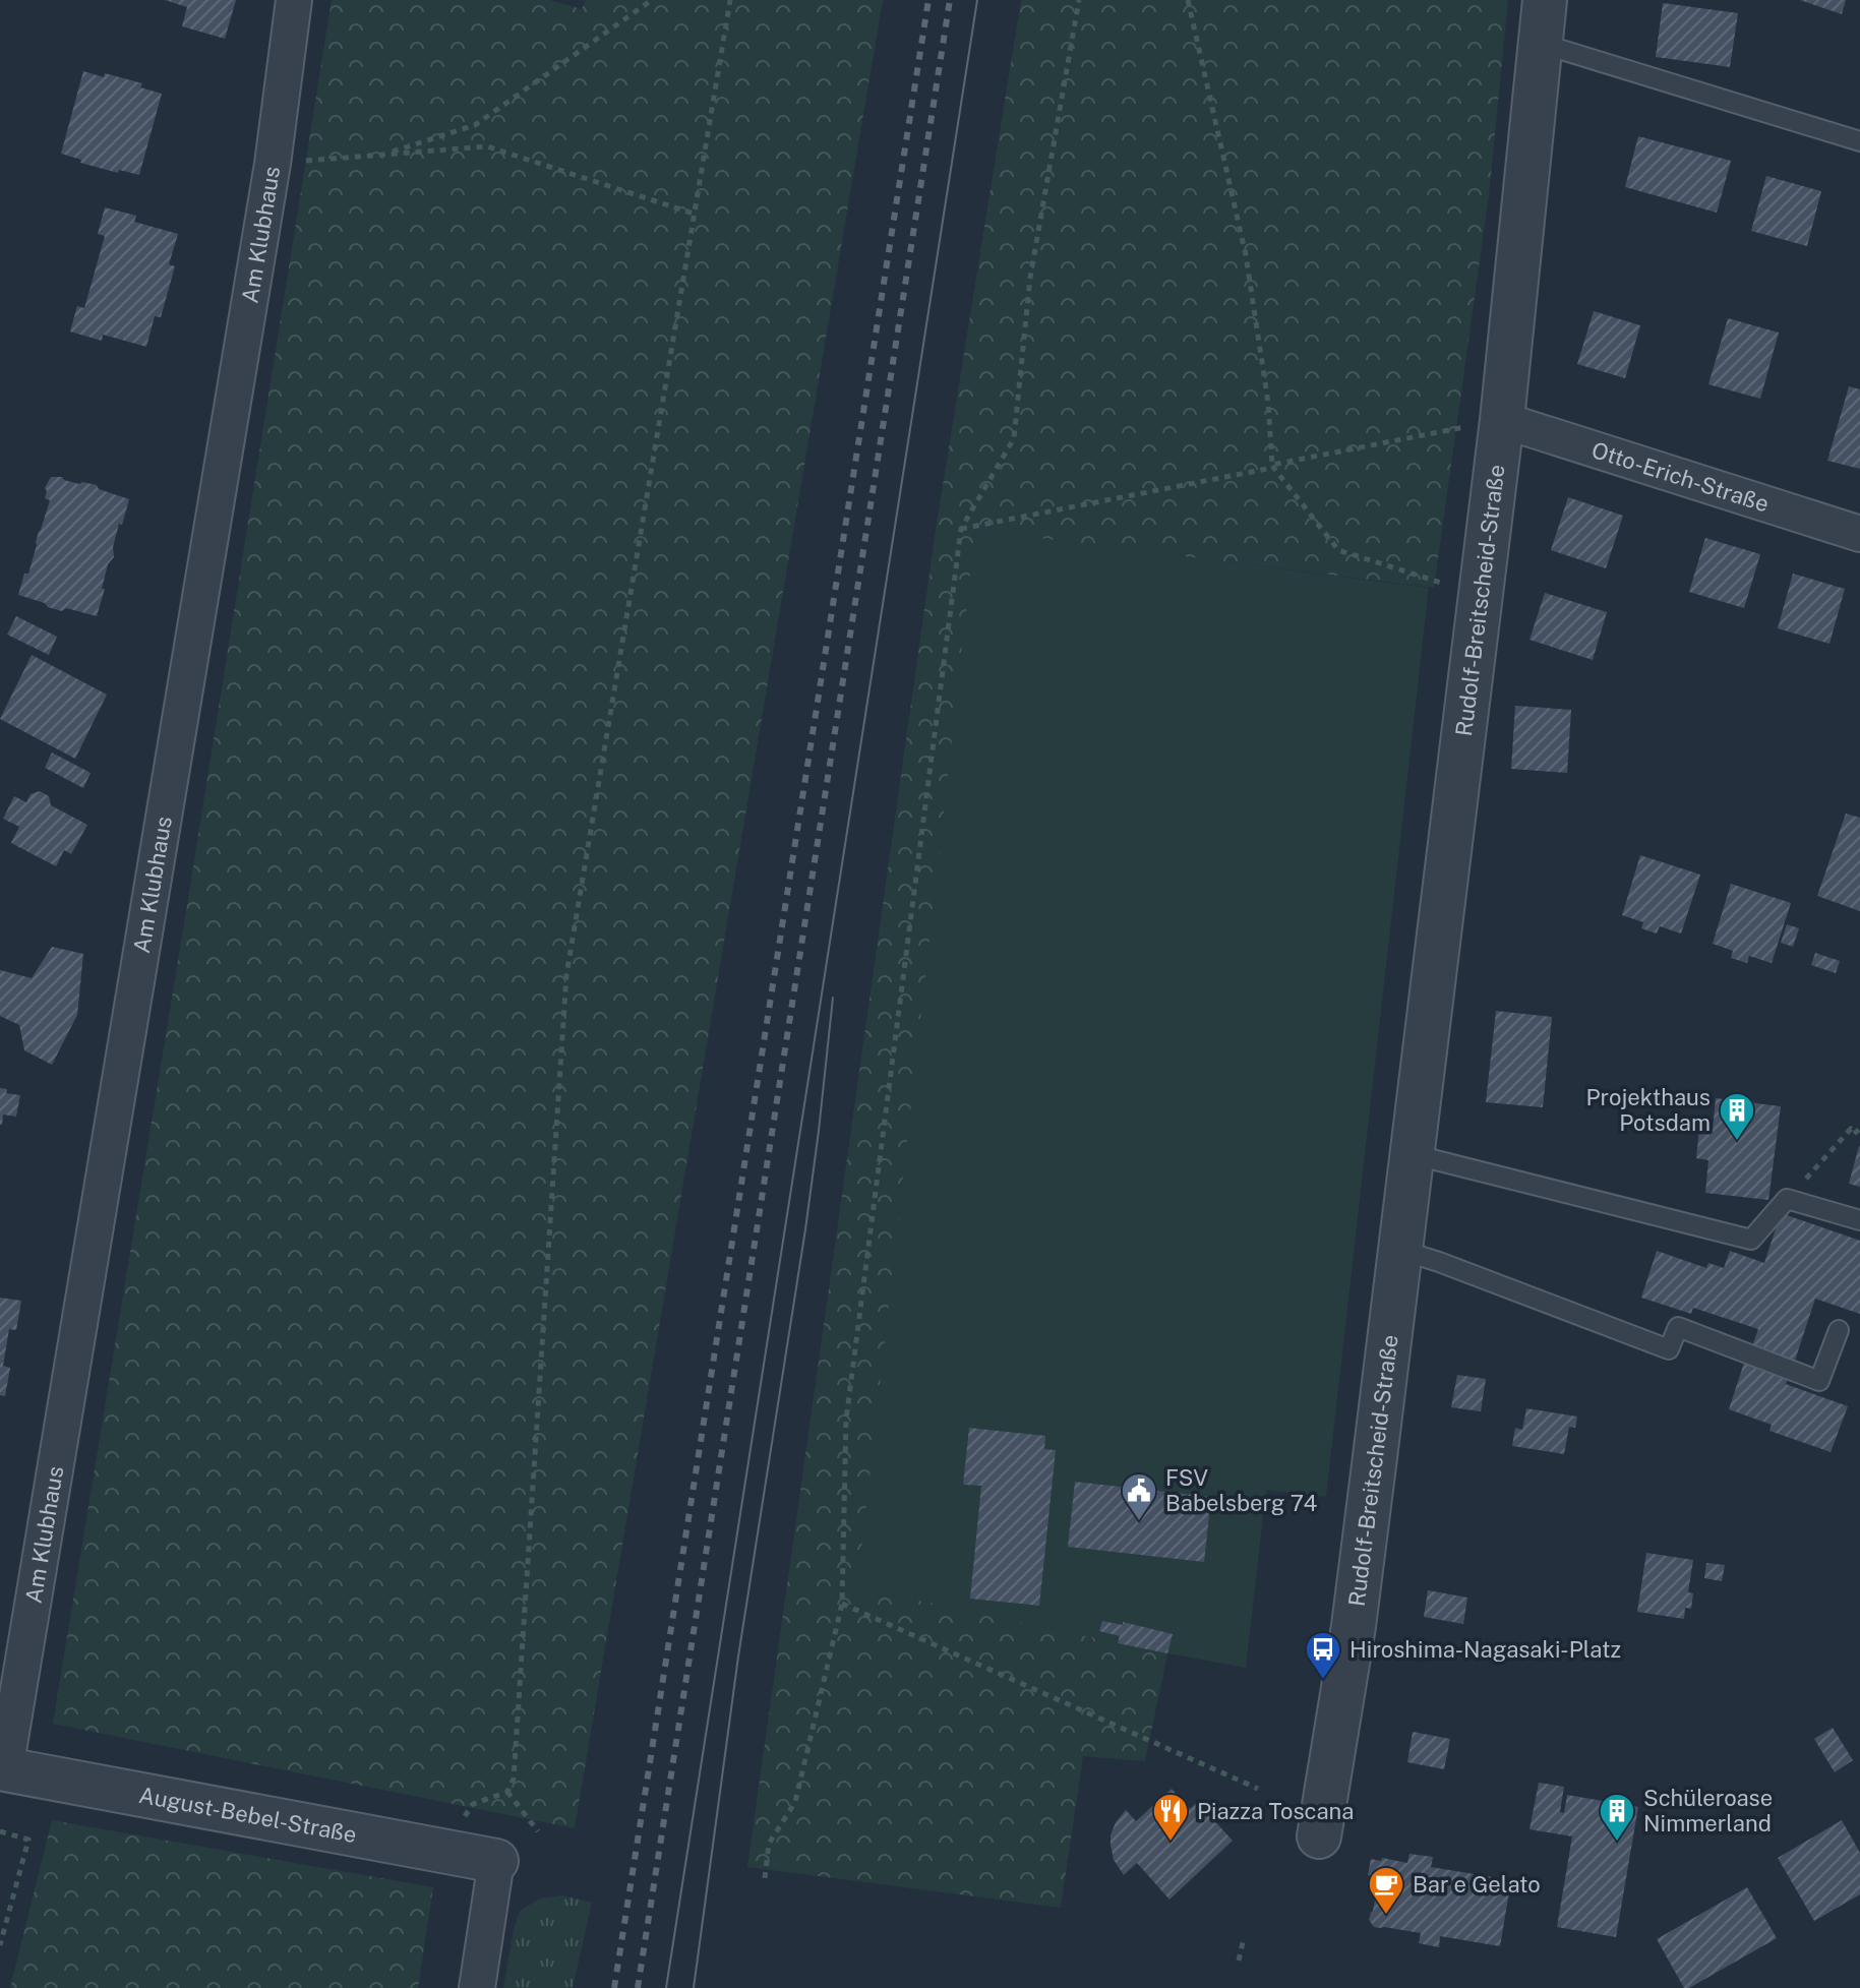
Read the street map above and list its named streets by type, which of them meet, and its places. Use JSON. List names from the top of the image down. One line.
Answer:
{"streets":{"street":["Am Klubhaus","Otto-Erich-Straße","Rudolf-Breitscheid-Straße","August-Bebel-Straße"]},"crossings":[["Am Klubhaus","August-Bebel-Straße"],["Otto-Erich-Straße","Rudolf-Breitscheid-Straße"]],"places":{"building":["Projekthaus Potsdam","Schüleroase Nimmerland"],"public building":["FSV Babelsberg 74"],"bus stop":["Hiroshima-Nagasaki-Platz"],"restaurant":["Piazza Toscana"],"cafe":["Bar e Gelato"]}}
